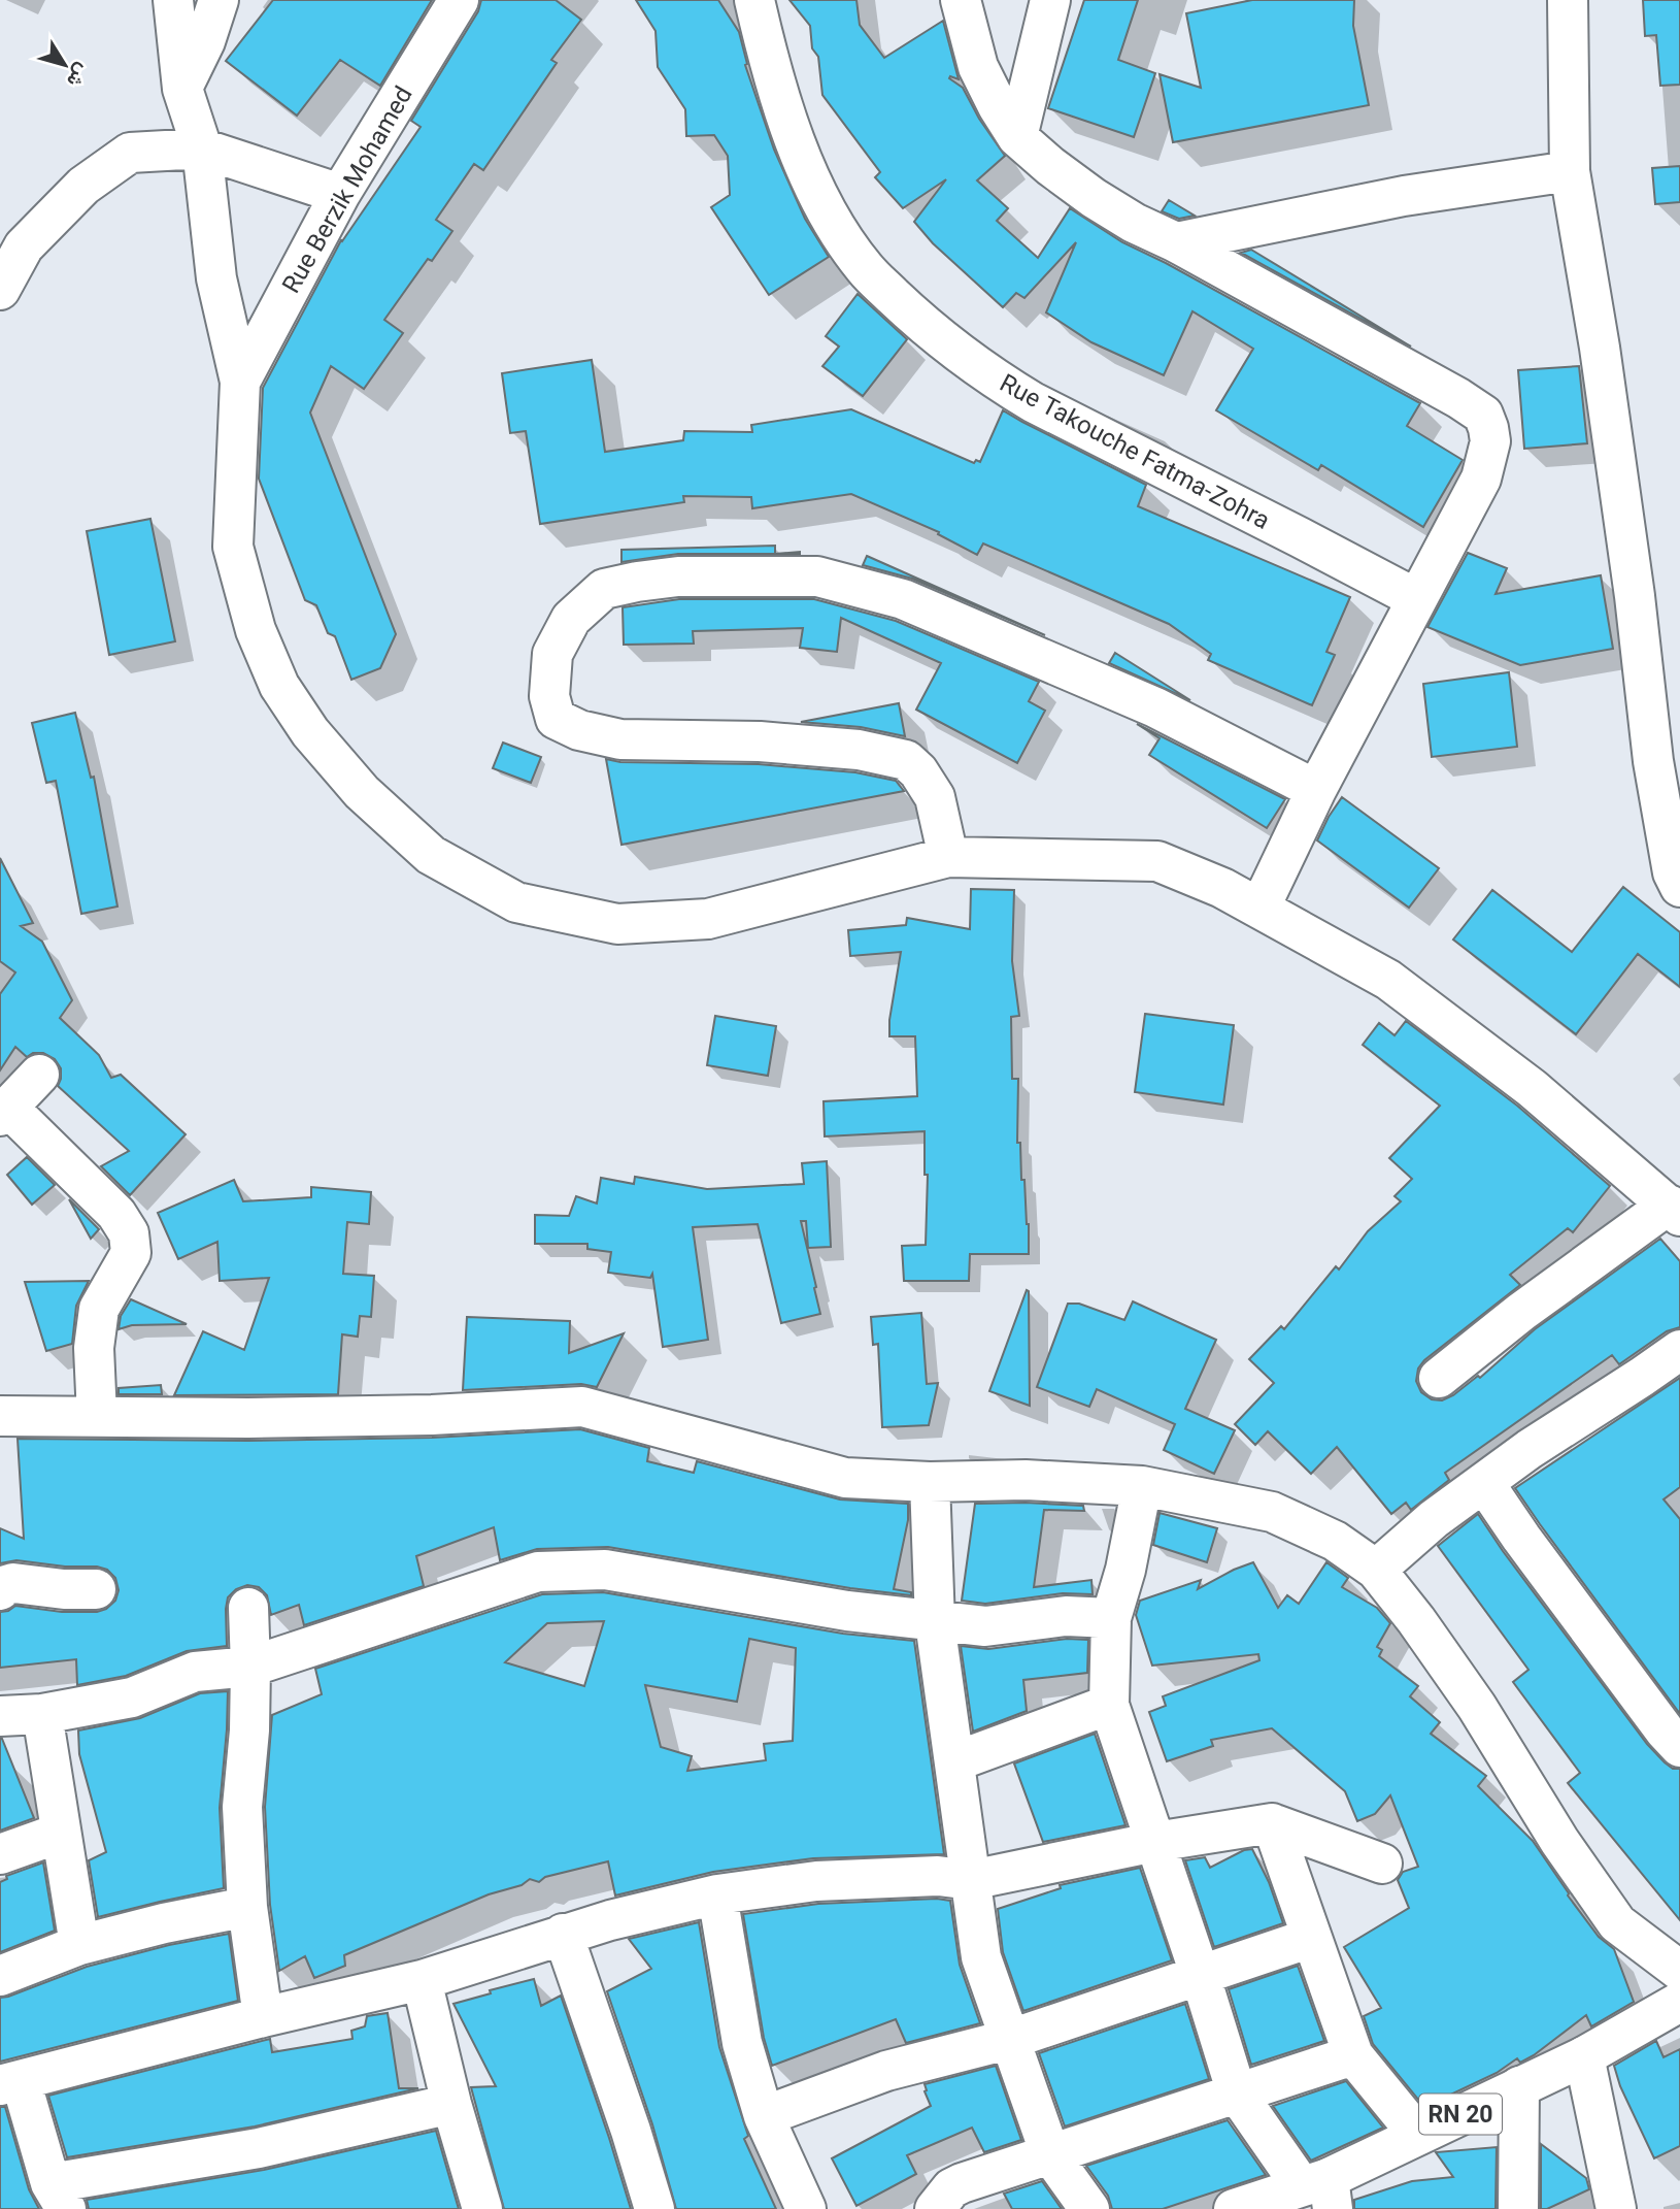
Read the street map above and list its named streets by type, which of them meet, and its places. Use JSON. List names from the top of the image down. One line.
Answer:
{"streets":{"street":["Rue Berzik Mohamed","Rue Takouche Fatma-Zohra","RN 20"]},"north":"bottom right"}
